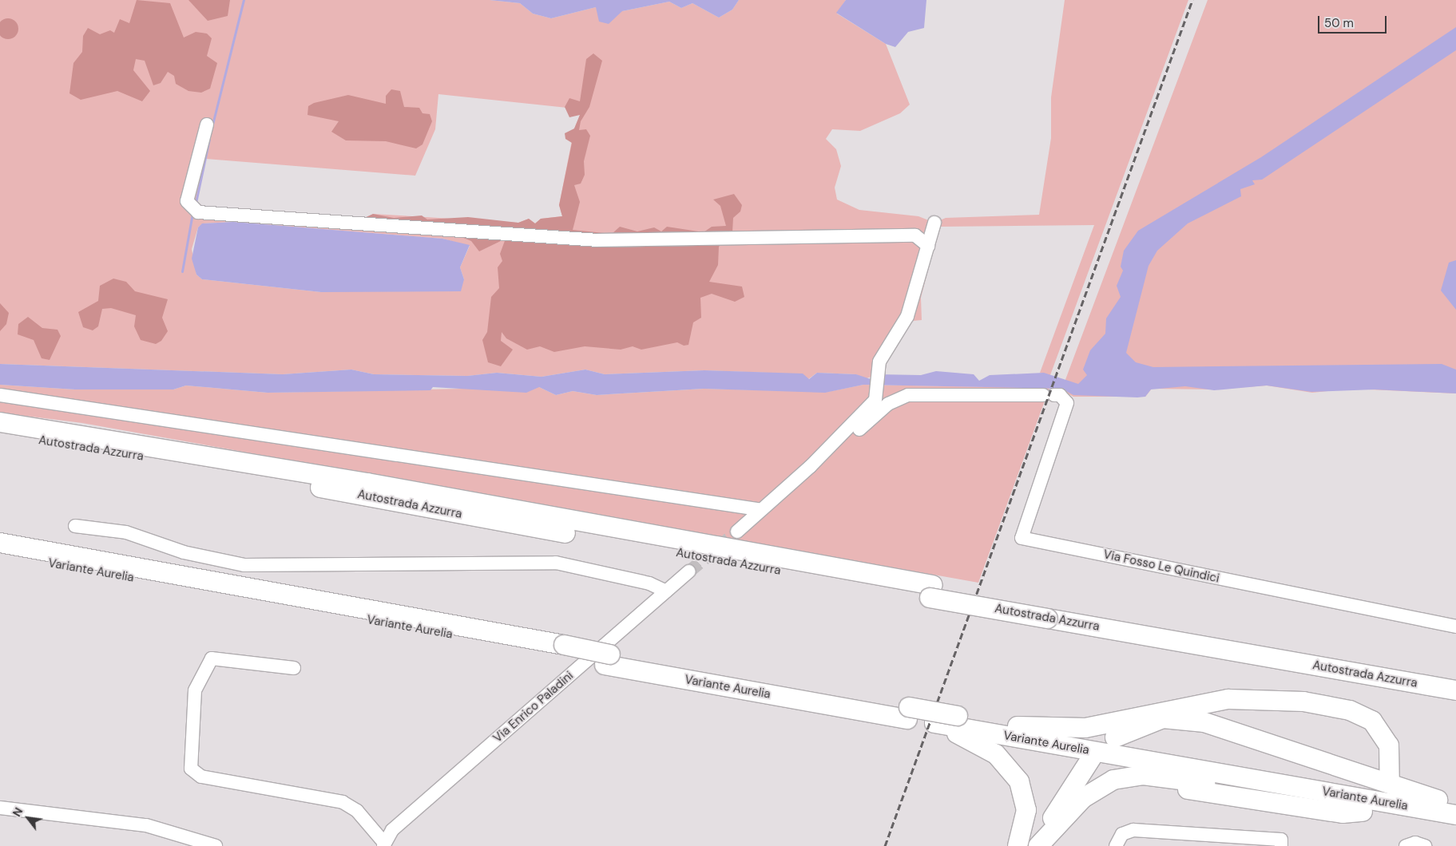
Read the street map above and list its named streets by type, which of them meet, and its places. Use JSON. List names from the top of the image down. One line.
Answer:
{"streets":{"highway":["Autostrada Azzurra","Variante Aurelia"],"street":["Via Fosso Le Quindici","Via Enrico Paladini"]},"scale_bar":"50 m","north":"top left"}
